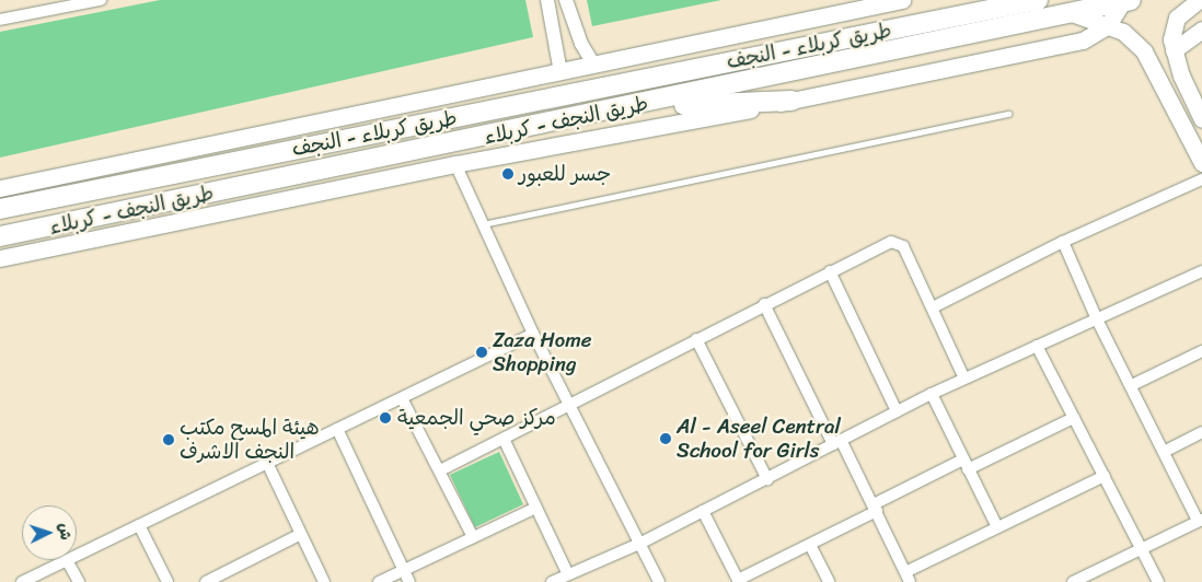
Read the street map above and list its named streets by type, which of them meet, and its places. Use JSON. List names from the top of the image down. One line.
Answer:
{"streets":{"highway":["طريق کربلاء - النجف","طريق النجف - کربلاء"]},"places":["جسر للعبور","Zaza Home Shopping","مركز صحي الجمعية","Al - Aseel Central School for Girls","هيئة المسح مكتب النجف الاشرف"],"north":"right"}
